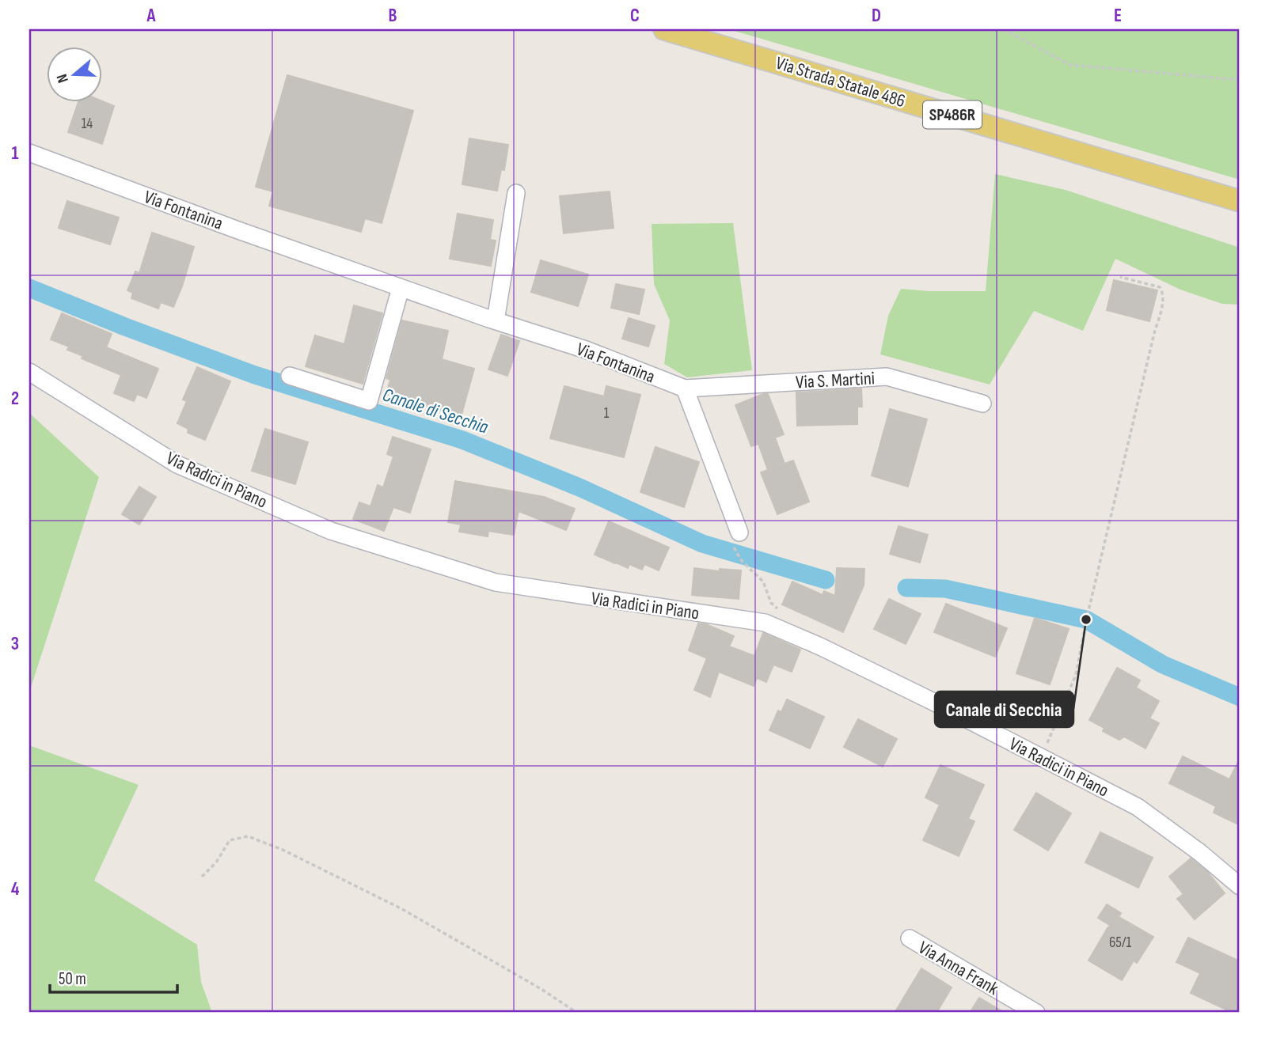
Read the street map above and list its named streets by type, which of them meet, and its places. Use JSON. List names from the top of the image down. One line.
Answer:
{"streets":{"main road":["Via Strada Statale 486","SP486R"],"street":["Via Fontanina","Via S. Martini","Via Radici in Piano","Via Anna Frank"]},"crossings":[["Via Fontanina","Via S. Martini"]],"water":["Canale di Secchia"],"places":["Canale di Secchia"],"house_numbers":["14","1","65/1"],"scale_bar":"50 m","north":"left","grid":{"columns":["A","B","C","D","E"],"rows":["1","2","3","4"]}}
